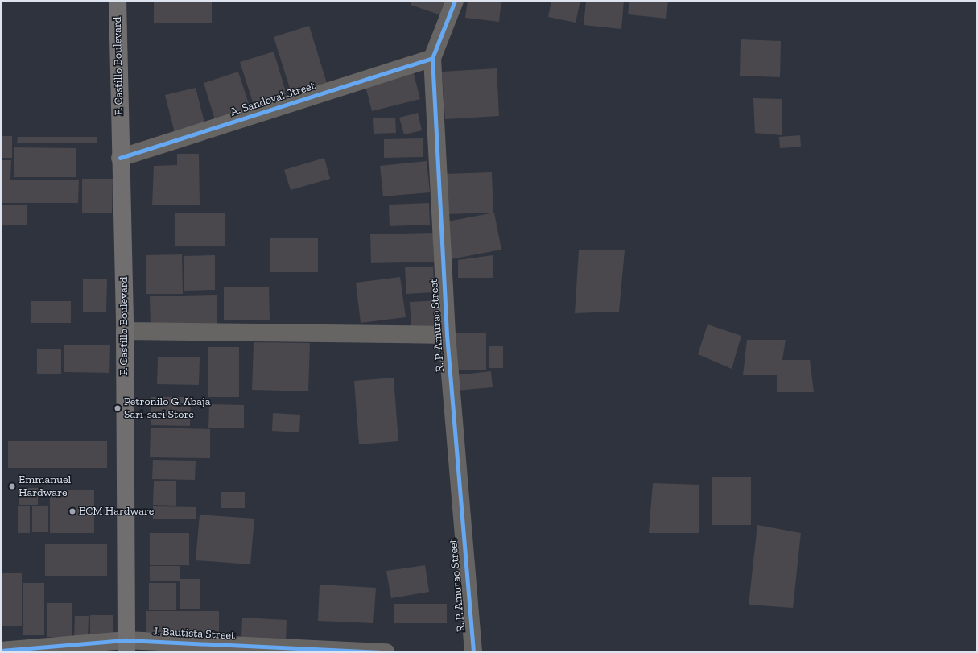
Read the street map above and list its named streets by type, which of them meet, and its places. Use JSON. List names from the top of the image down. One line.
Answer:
{"streets":{"main road":["F. Castillo Boulevard"],"street":["A. Sandoval Street","R. P. Amurao Street","J. Bautista Street"]},"crossings":[["F. Castillo Boulevard","A. Sandoval Street"],["F. Castillo Boulevard","J. Bautista Street"],["A. Sandoval Street","R. P. Amurao Street"]],"places":["Petronilo G. Abaja Sari-sari Store","Emmanuel Hardware","ECM Hardware"]}
